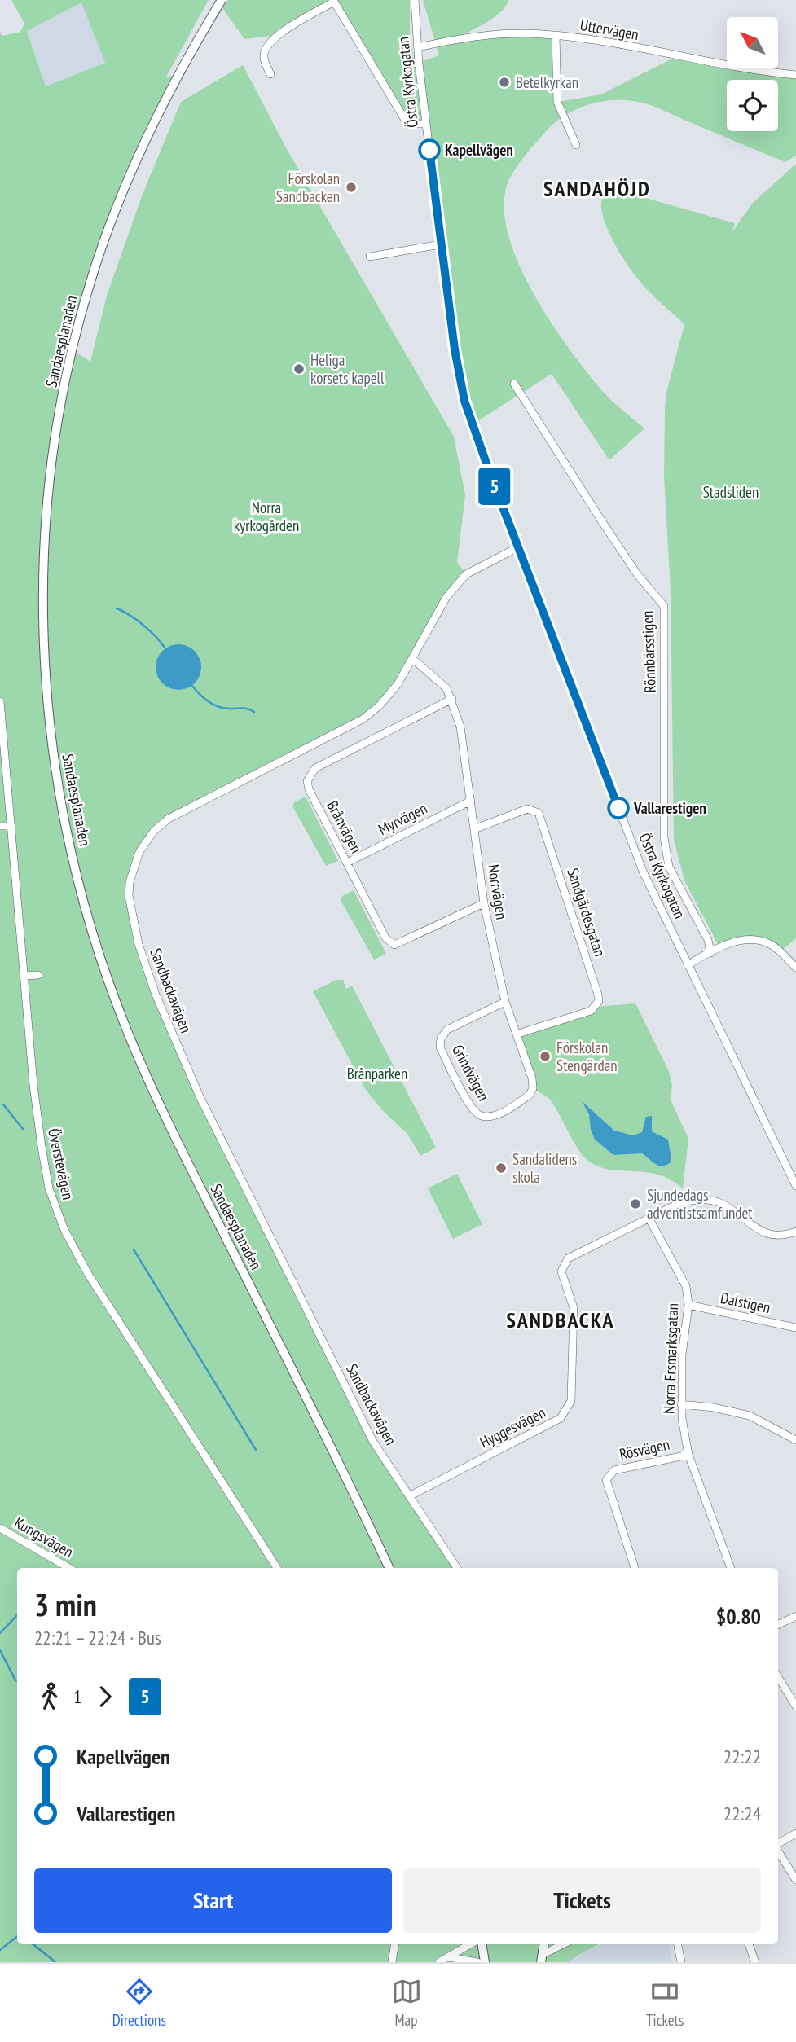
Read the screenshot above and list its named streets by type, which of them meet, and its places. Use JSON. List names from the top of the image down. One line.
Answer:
{"streets":{"main road":["Sandaesplanaden"],"street":["Uttervägen","Östra Kyrkogatan","Rönnbärsstigen","Myrvägen","Brånvägen","Norrvägen","Sandgärdesgatan","Sandbackavägen","Grindvägen","Överstevägen","Dalstigen","Norra Ersmarksgatan","Hyggesvägen","Rösvägen","Kungsvägen"]},"crossings":[["Uttervägen","Östra Kyrkogatan"],["Östra Kyrkogatan","Sandbackavägen"],["Myrvägen","Brånvägen"],["Myrvägen","Norrvägen"],["Brånvägen","Norrvägen"],["Norrvägen","Sandgärdesgatan"],["Norrvägen","Sandbackavägen"],["Norrvägen","Grindvägen"],["Sandbackavägen","Hyggesvägen"],["Dalstigen","Norra Ersmarksgatan"],["Norra Ersmarksgatan","Hyggesvägen"],["Norra Ersmarksgatan","Rösvägen"]],"districts":["SANDAHÖJD","SANDBACKA"],"parks":["Stadsliden","Norra kyrkogården","Brånparken"],"places":["Betelkyrkan","Kapellvägen","Förskolan Sandbacken","Heliga korsets kapell","Vallarestigen","Förskolan Stengärdan","Sandalidens skola","Sjundedags adventistsamfundet"],"lines":["bus line 5"],"north":"top left","page":{"on_map":"5","heading":["3 min","22:21 – 22:24 · Bus","$0.80"],"legs":["1","5"],"list":[{"name":"Kapellvägen","value":"22:22"},{"name":"Vallarestigen","value":"22:24"}],"buttons":["Start","Tickets"],"tabs":["Directions","Map","Tickets"]}}
